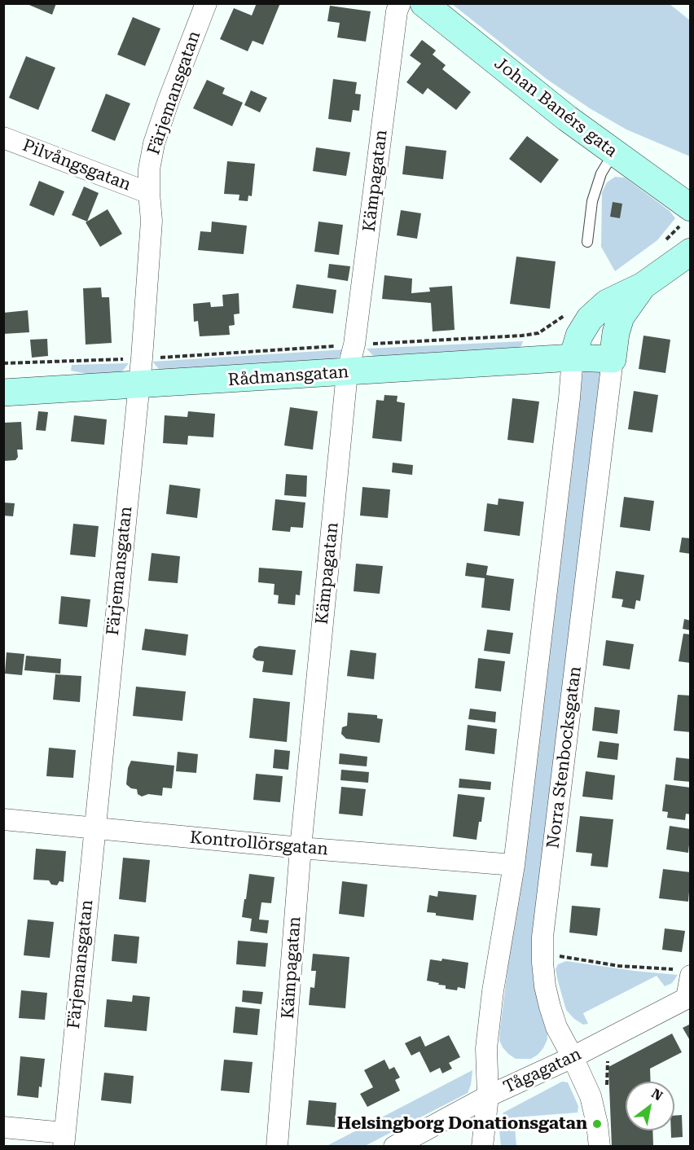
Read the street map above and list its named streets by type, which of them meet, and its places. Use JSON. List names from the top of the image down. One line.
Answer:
{"streets":{"street":["Färjemansgatan","Johan Banérs gata","Pilvångsgatan","Kämpagatan","Rådmansgatan","Norra Stenbocksgatan","Kontrollörsgatan","Tågagatan"]},"crossings":[["Färjemansgatan","Pilvångsgatan"],["Färjemansgatan","Rådmansgatan"],["Färjemansgatan","Kontrollörsgatan"],["Kämpagatan","Rådmansgatan"],["Kämpagatan","Kontrollörsgatan"],["Rådmansgatan","Norra Stenbocksgatan"],["Norra Stenbocksgatan","Tågagatan"]],"places":["Helsingborg Donationsgatan"],"north":"top right"}
